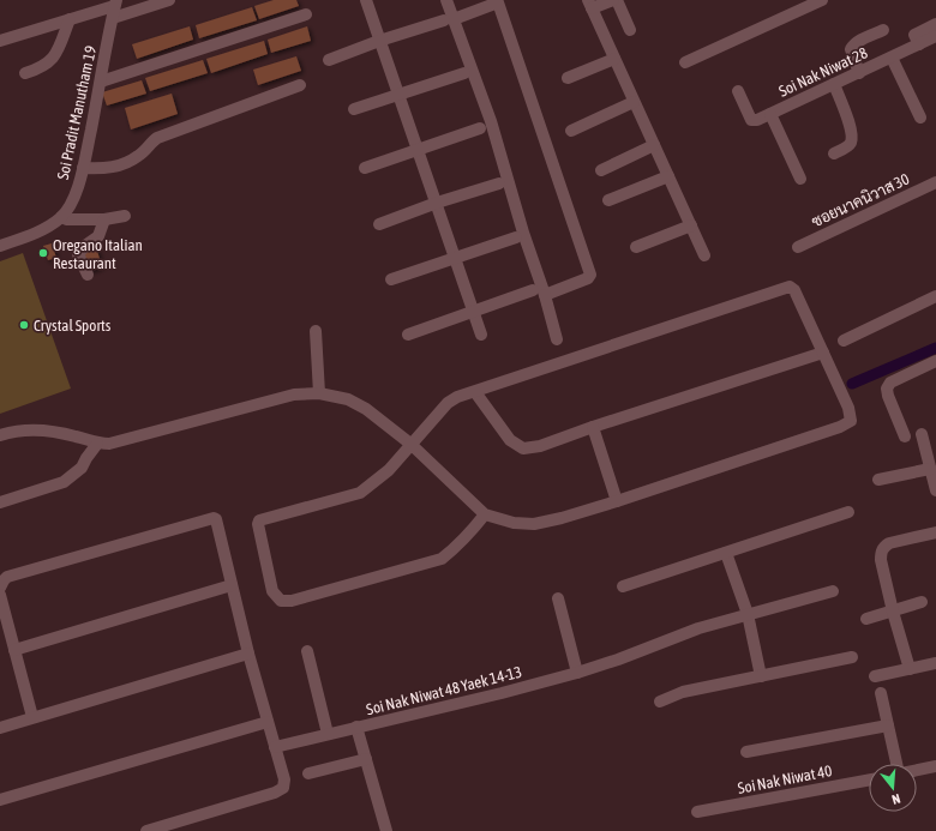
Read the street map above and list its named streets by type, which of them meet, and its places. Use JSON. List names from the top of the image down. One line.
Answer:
{"streets":{"street":["Soi Nak Niwat 28","Soi Pradit Manutham 19","ซอยนาคนิวาส 30","Soi Nak Niwat 48 Yaek 14-13","Soi Nak Niwat 40"]},"places":["Oregano Italian Restaurant","Crystal Sports"],"north":"bottom"}
